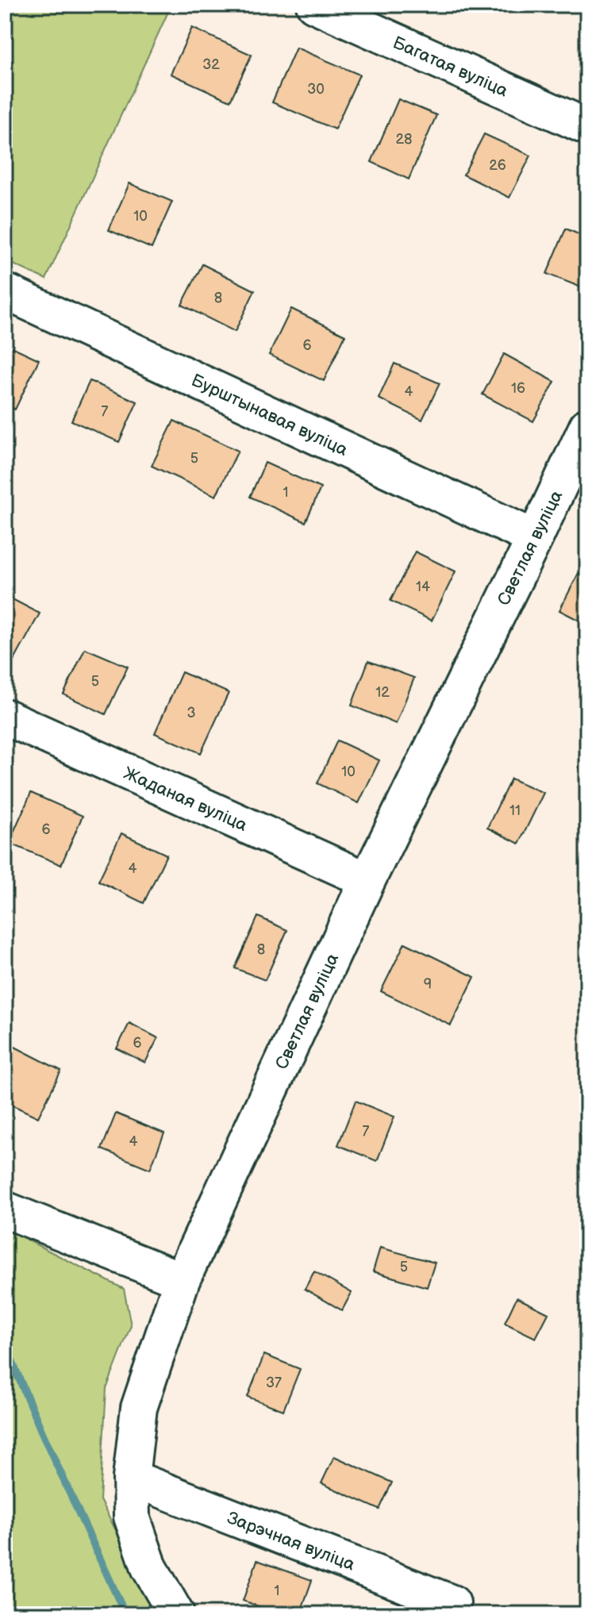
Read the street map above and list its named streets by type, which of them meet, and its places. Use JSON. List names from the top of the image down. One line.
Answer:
{"streets":{"street":["Багатая вуліца","Бурштынавая вуліца","Светлая вуліца","Жаданая вуліца","Зарэчная вуліца"]},"crossings":[["Бурштынавая вуліца","Светлая вуліца"],["Светлая вуліца","Жаданая вуліца"],["Светлая вуліца","Зарэчная вуліца"]],"house_numbers":["32","30","28","26","10","8","6","16","4","7","5","1","14","5","12","3","10","11","6","4","8","9","6","7","4","5","37","1"]}
